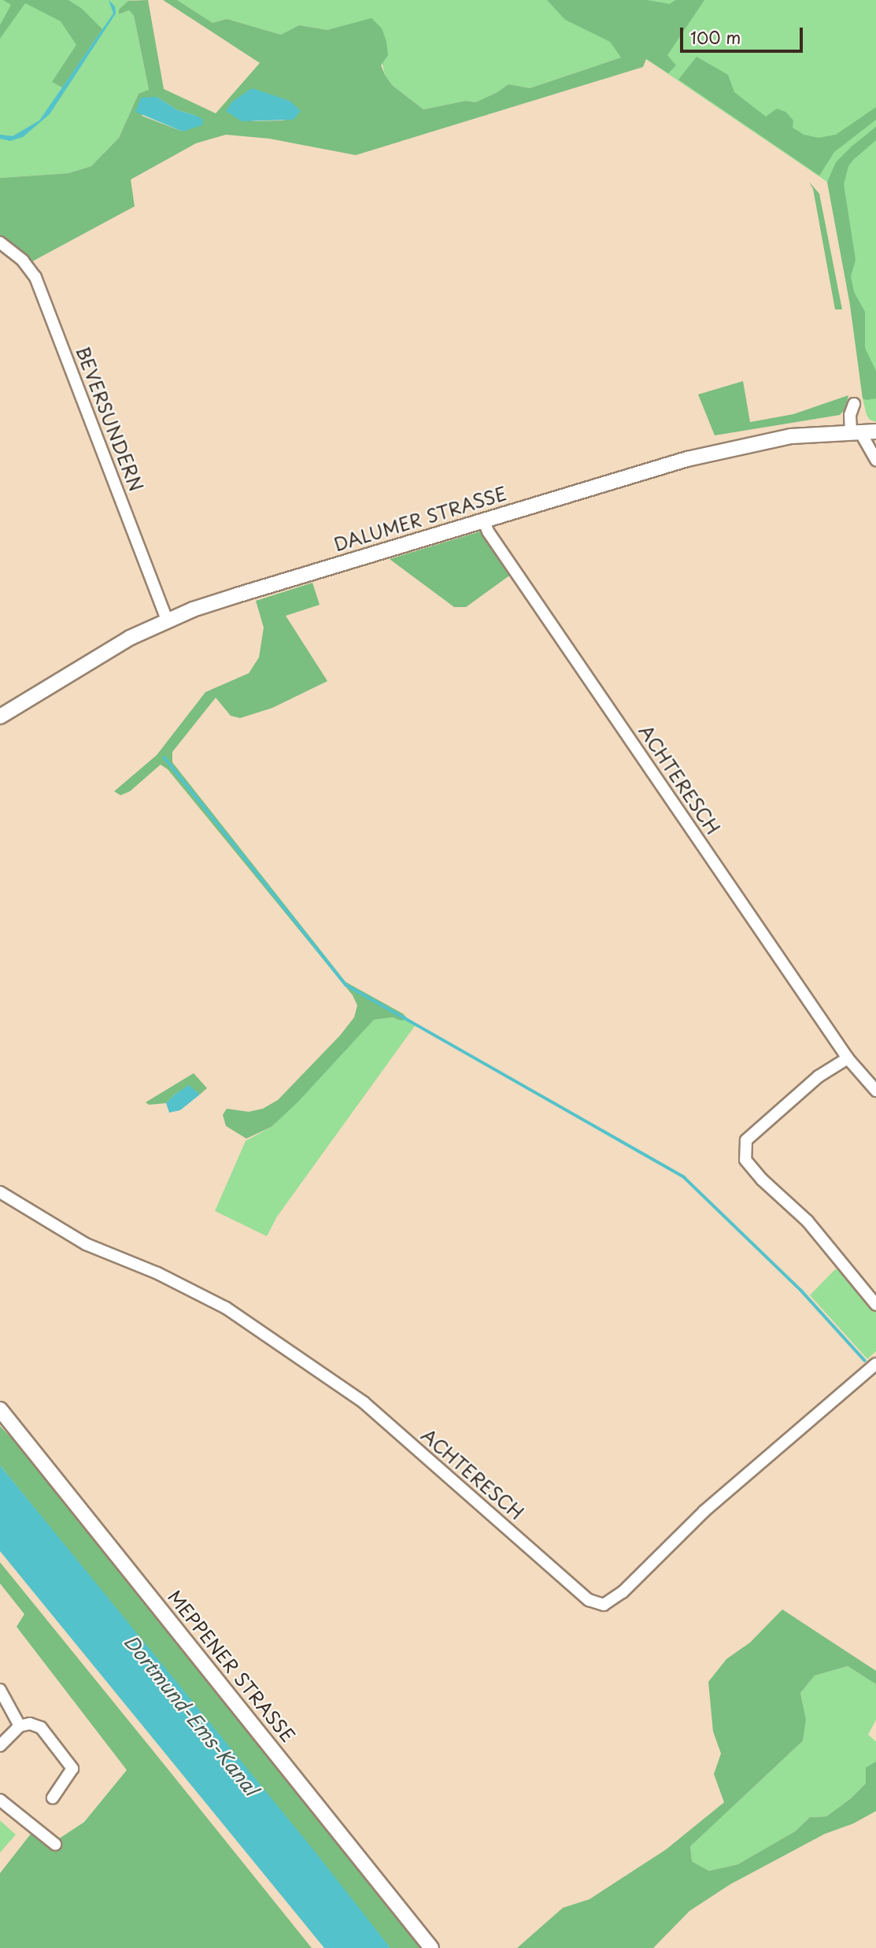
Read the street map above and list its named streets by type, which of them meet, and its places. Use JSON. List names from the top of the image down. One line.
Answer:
{"streets":{"main road":["DALUMER STRASSE","MEPPENER STRASSE"],"street":["BEVERSUNDERN","ACHTERESCH"]},"crossings":[["BEVERSUNDERN","DALUMER STRASSE"],["DALUMER STRASSE","ACHTERESCH"]],"water":["Dortmund-Ems-Kanal"],"scale_bar":"100 m"}
